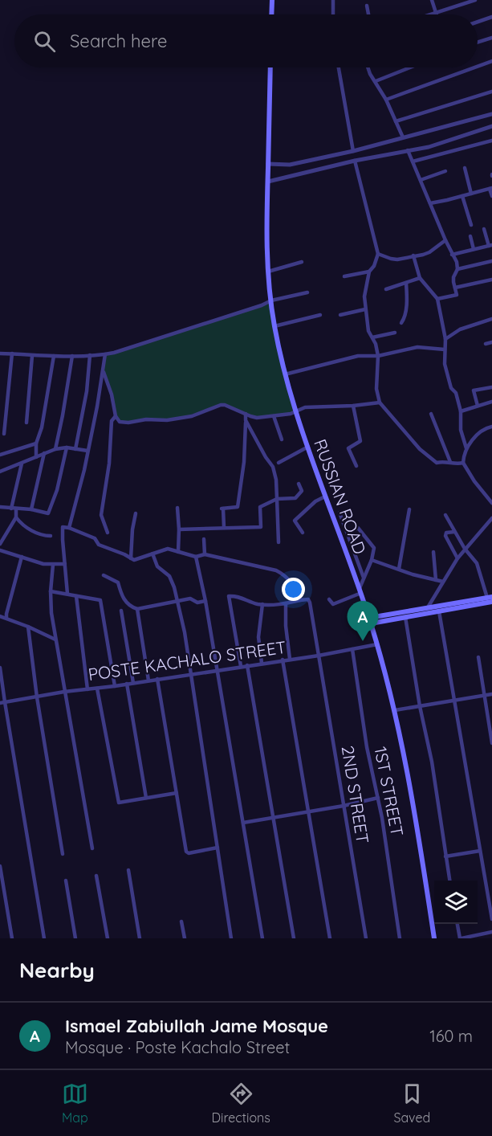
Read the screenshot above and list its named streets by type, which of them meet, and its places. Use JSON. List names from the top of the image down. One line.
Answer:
{"streets":{"main road":["RUSSIAN ROAD"],"street":["POSTE KACHALO STREET","1ST STREET","2ND STREET"]},"crossings":[["RUSSIAN ROAD","POSTE KACHALO STREET"],["POSTE KACHALO STREET","1ST STREET"],["POSTE KACHALO STREET","2ND STREET"]],"page":{"search":"Search here","pins":"A","heading":"Nearby","list":[{"mark":"A","name":"Ismael Zabiullah Jame Mosque","note":"Mosque · Poste Kachalo Street","value":"160 m"}],"nav":["Map","Directions","Saved"]}}
